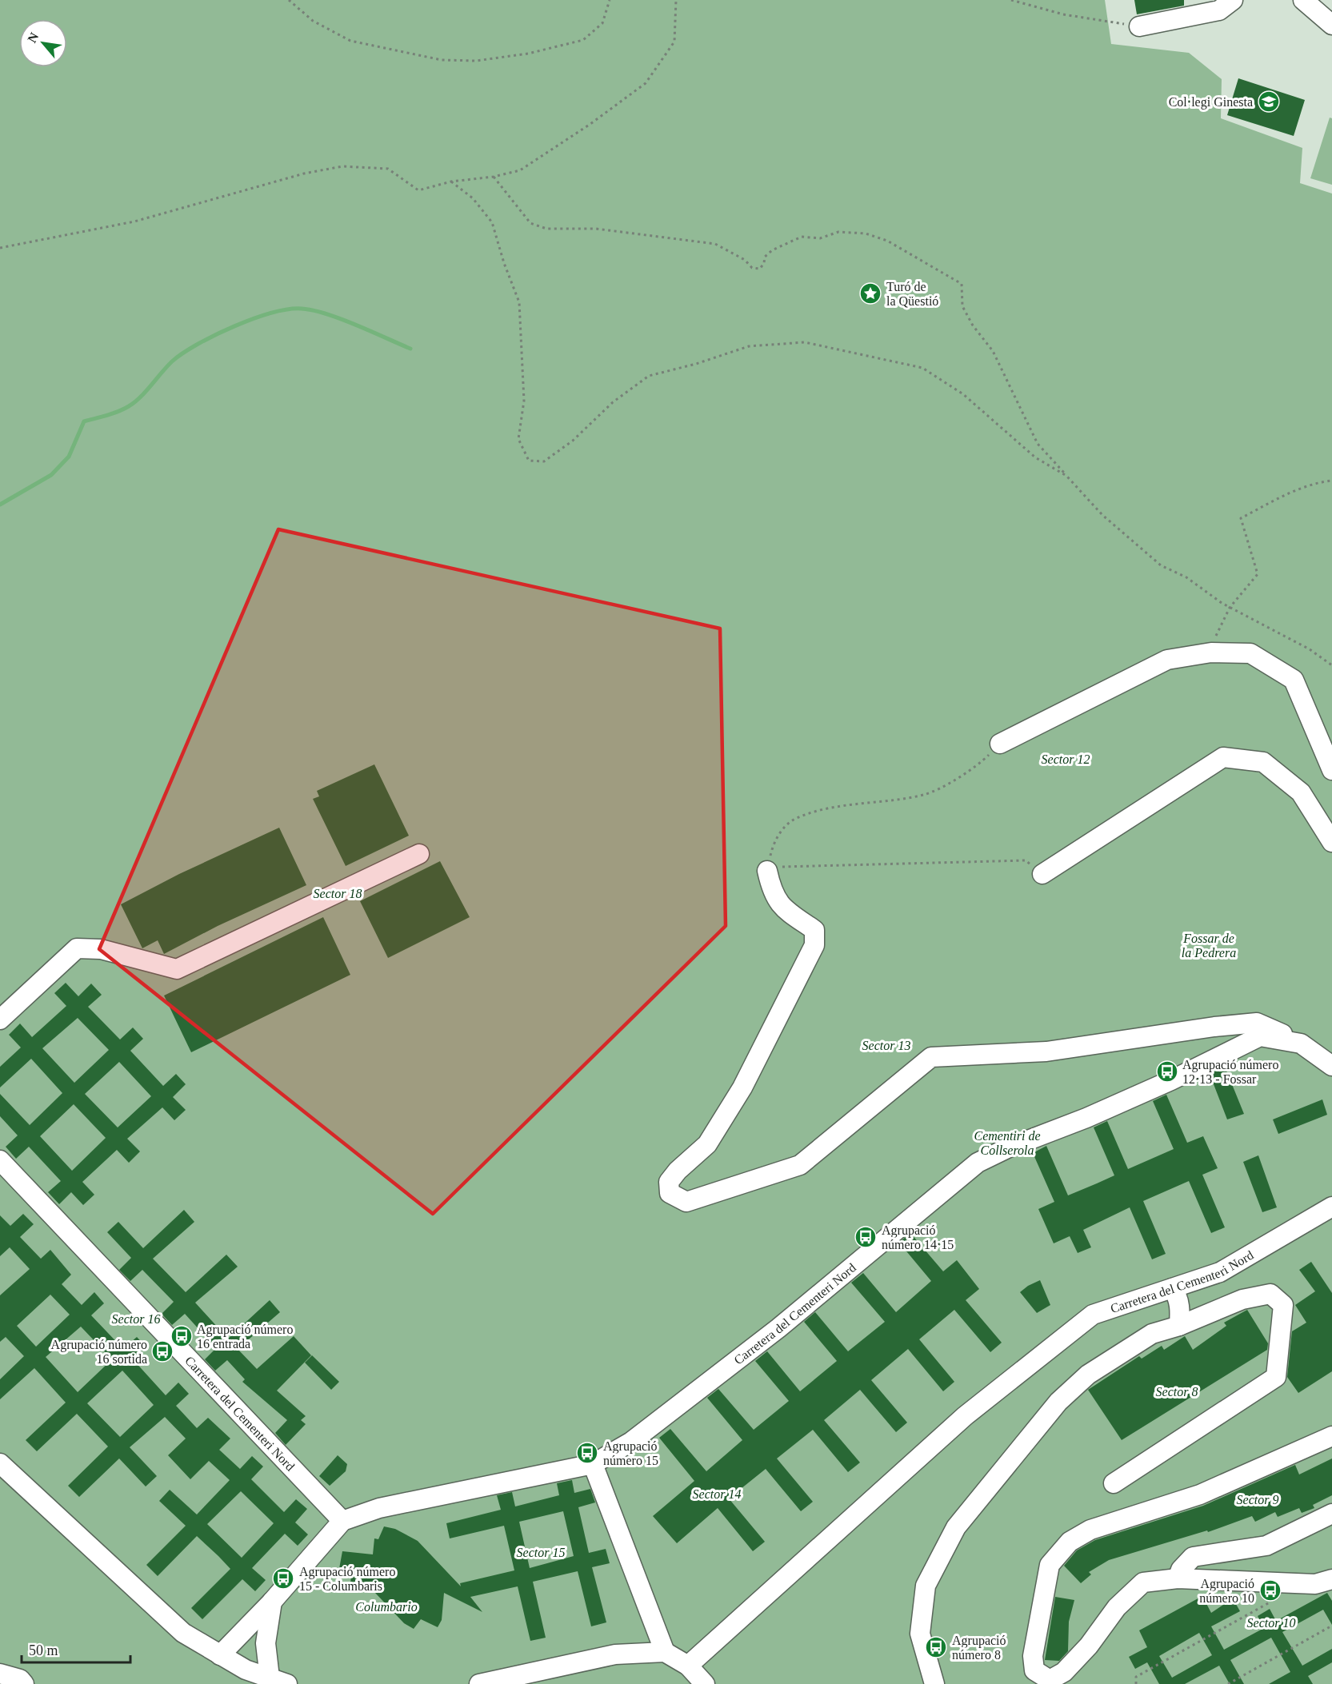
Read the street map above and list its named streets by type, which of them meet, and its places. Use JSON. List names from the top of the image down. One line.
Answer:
{"streets":{"street":["Carretera del Cementeri Nord"]},"parks":["Sector 12","Sector 18","Fossar de la Pedrera","Sector 13","Cementiri de Collserola","Sector 16","Sector 8","Sector 14","Sector 9","Sector 15","Columbario","Sector 10"],"places":{"school or university":["Col·legi Ginesta"],"place":["Turó de la Qüestió"],"bus stop":["Agrupació número 12·13 - Fossar","Agrupació número 14·15","Agrupació número 16 entrada","Agrupació número 16 sortida","Agrupació número 15","Agrupació número 15 - Columbaris","Agrupació número 10","Agrupació número 8"]},"scale_bar":"50 m","north":"top left"}
